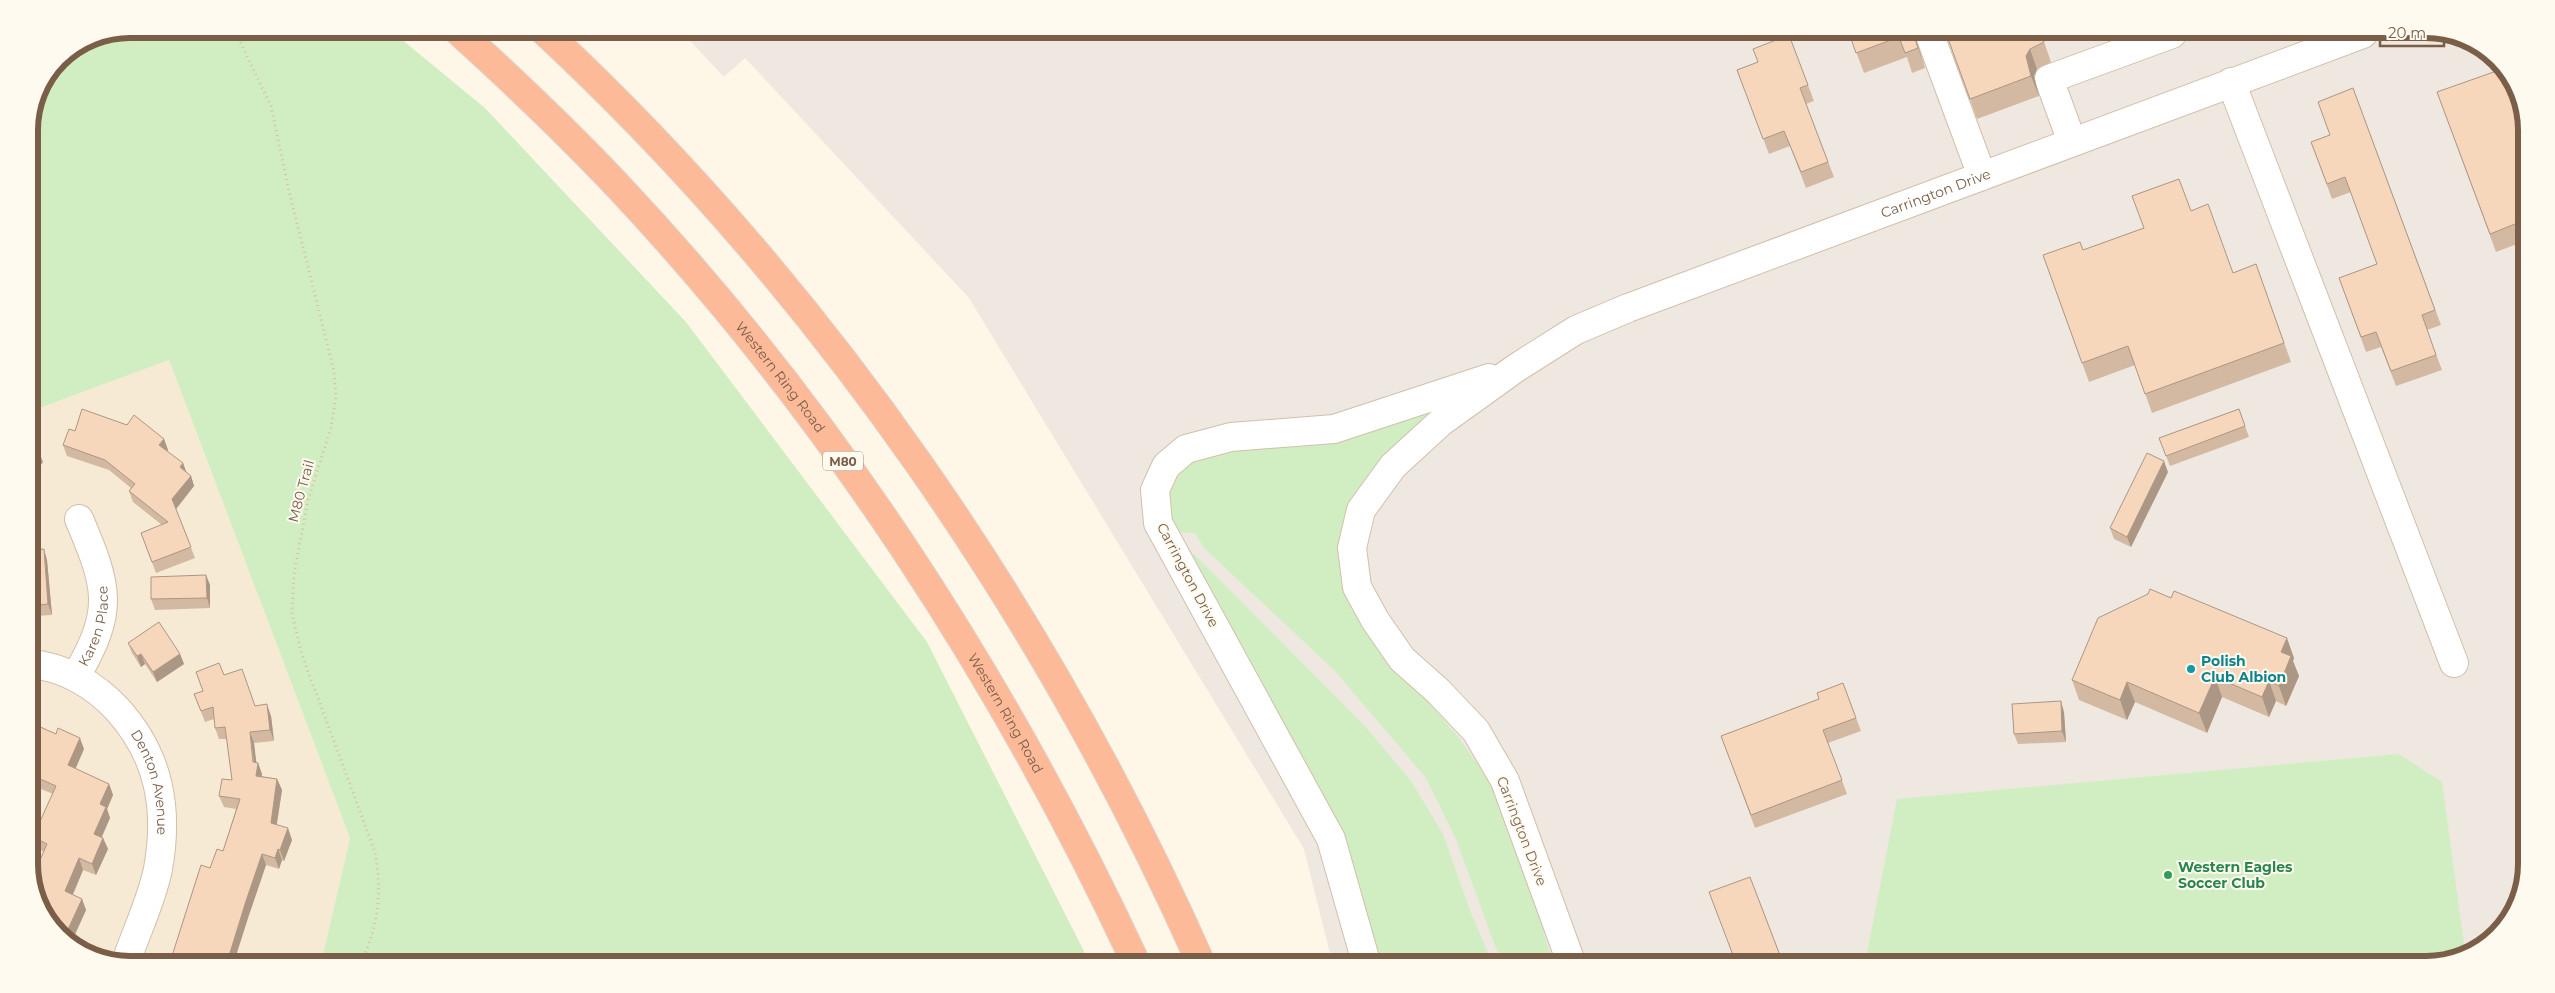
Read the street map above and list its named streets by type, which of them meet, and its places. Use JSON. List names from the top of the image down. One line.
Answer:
{"streets":{"highway":["Western Ring Road","M80"],"street":["Carrington Drive","Karen Place","Denton Avenue"],"path":["M80 Trail"]},"crossings":[["Karen Place","Denton Avenue"]],"places":["Polish Club Albion","Western Eagles Soccer Club"],"scale_bar":"20 m"}
